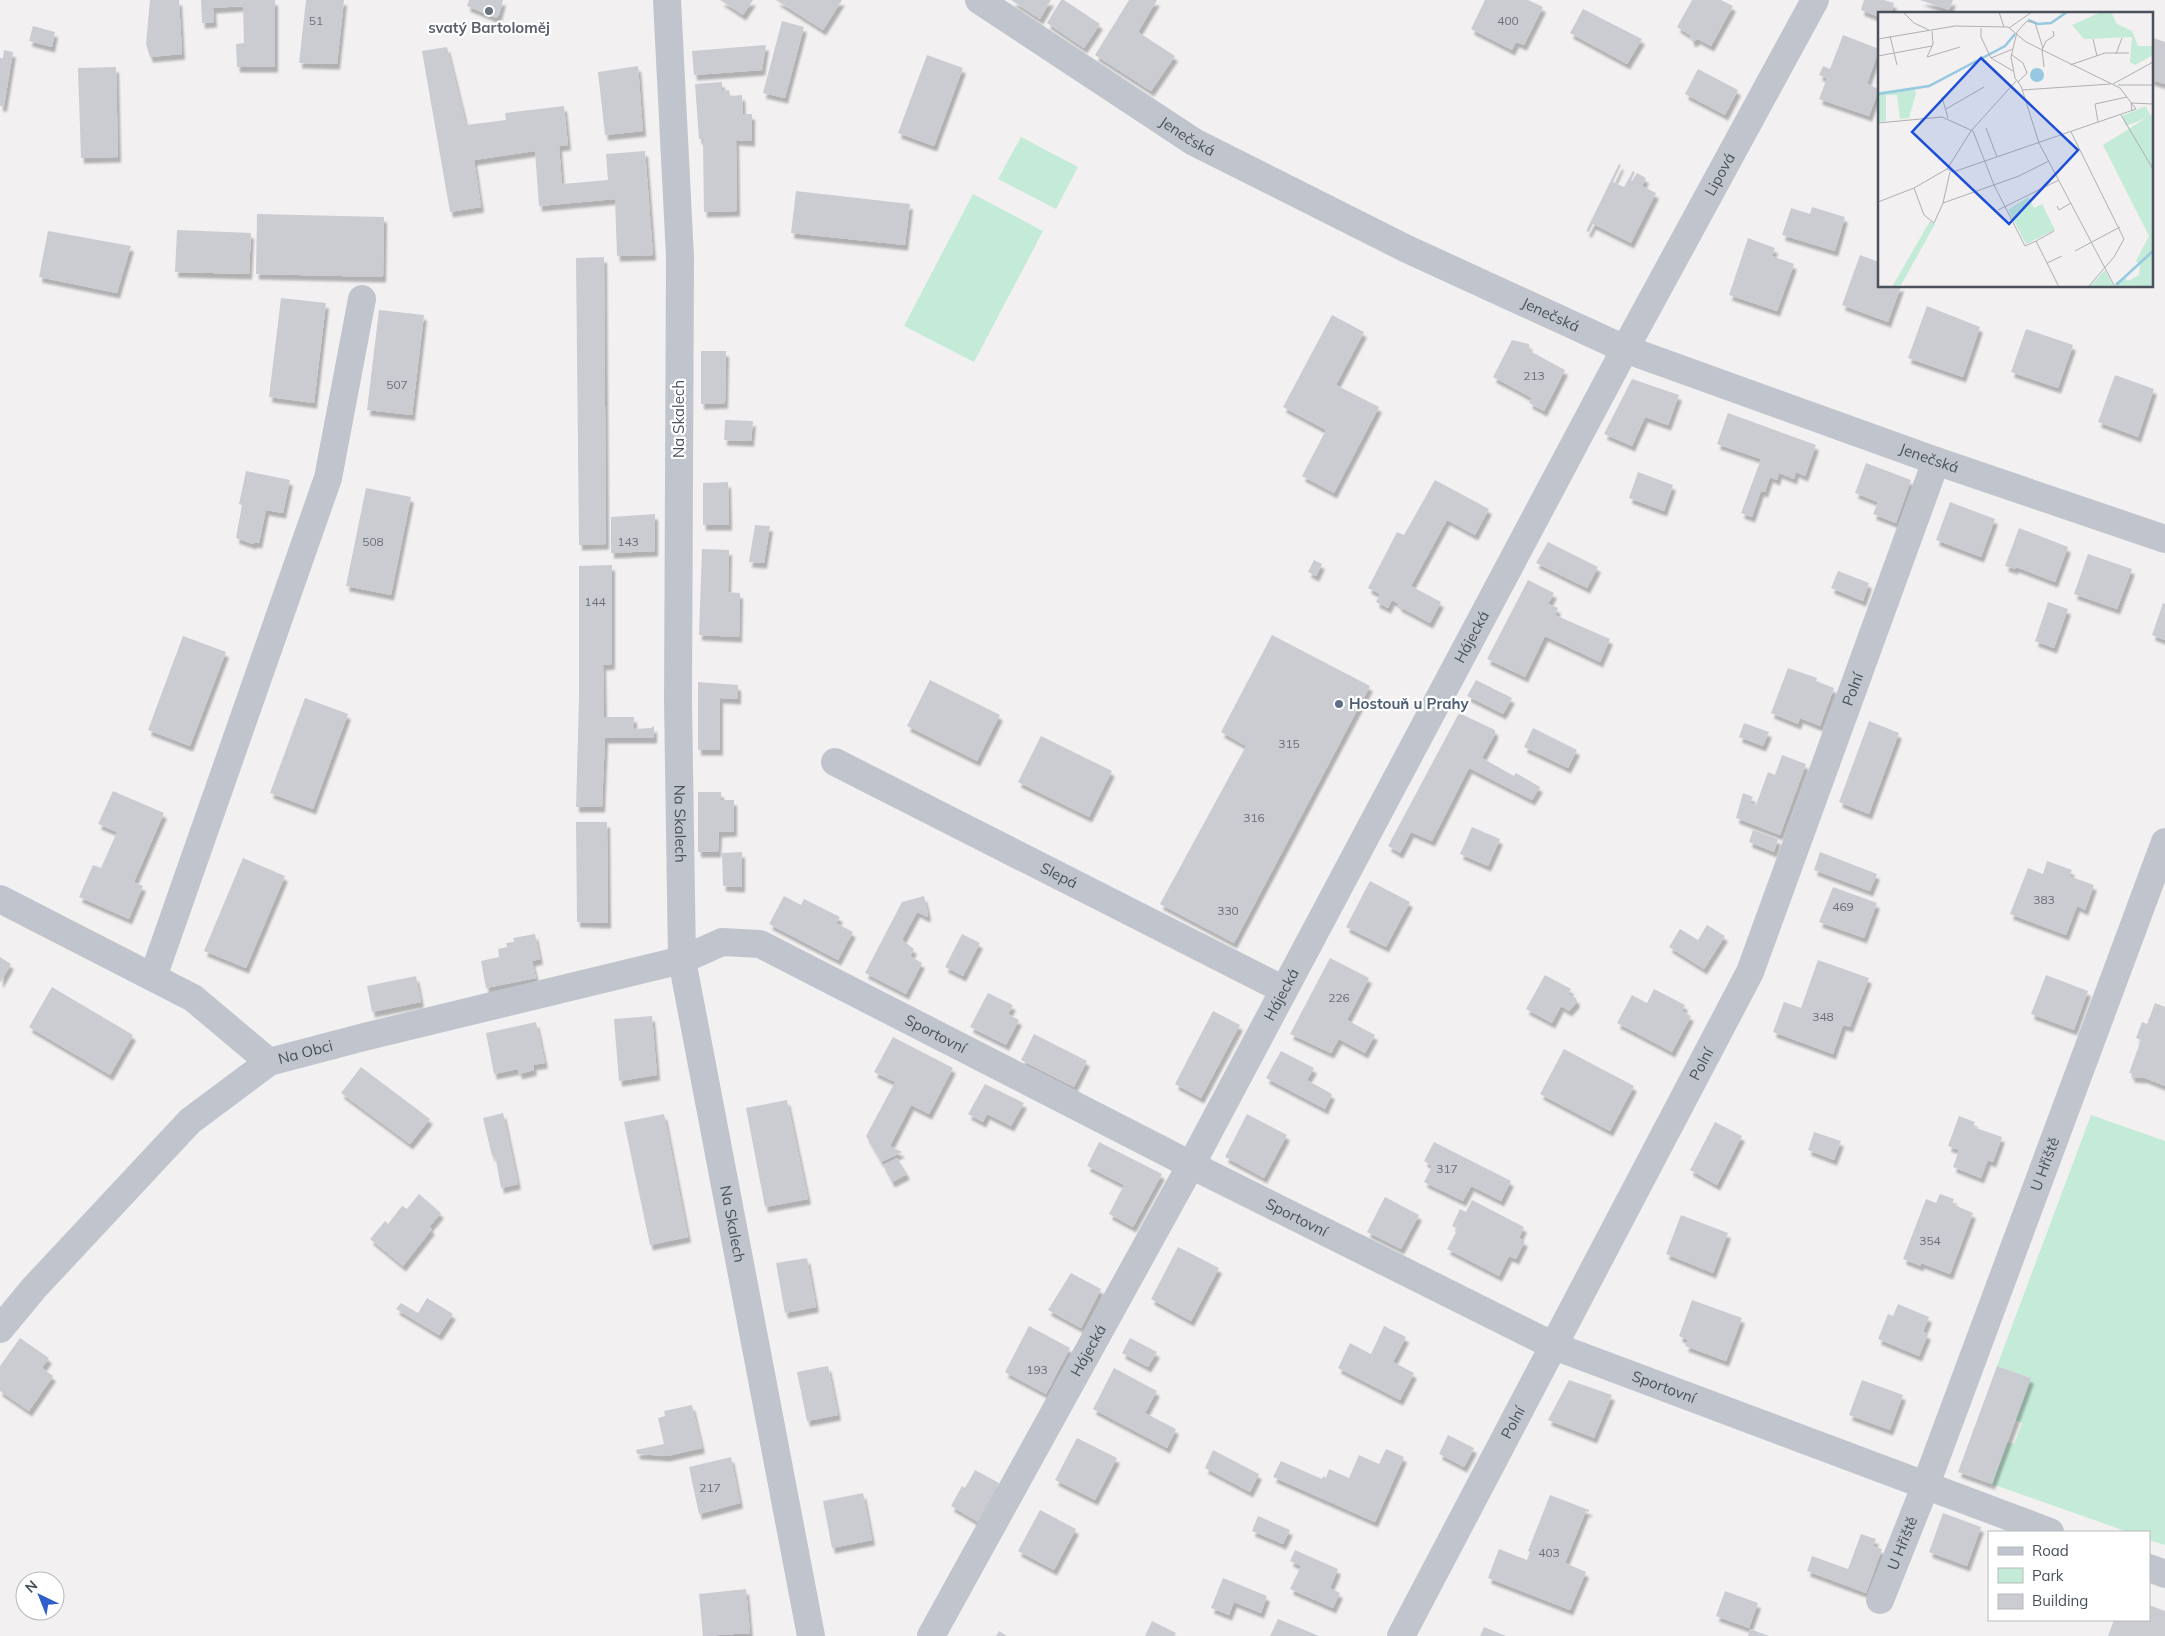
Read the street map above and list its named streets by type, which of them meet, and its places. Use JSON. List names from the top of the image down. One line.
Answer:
{"streets":{"street":["Jenečská","Lipová","Na Skalech","Hájecká","Polní","Slepá","Sportovní","Na Obci","U Hřiště"]},"crossings":[["Jenečská","Lipová"],["Jenečská","Hájecká"],["Jenečská","Polní"],["Lipová","Hájecká"],["Na Skalech","Sportovní"],["Na Skalech","Na Obci"],["Hájecká","Slepá"],["Hájecká","Sportovní"],["Polní","Sportovní"],["Sportovní","Na Obci"],["Sportovní","U Hřiště"]],"places":["svatý Bartoloměj","Hostouň u Prahy"],"house_numbers":["51","400","213","507","508","143","144","315","316","383","469","330","226","348","317","354","193","217","403"],"legend":["Road","Park","Building"],"north":"top left"}
